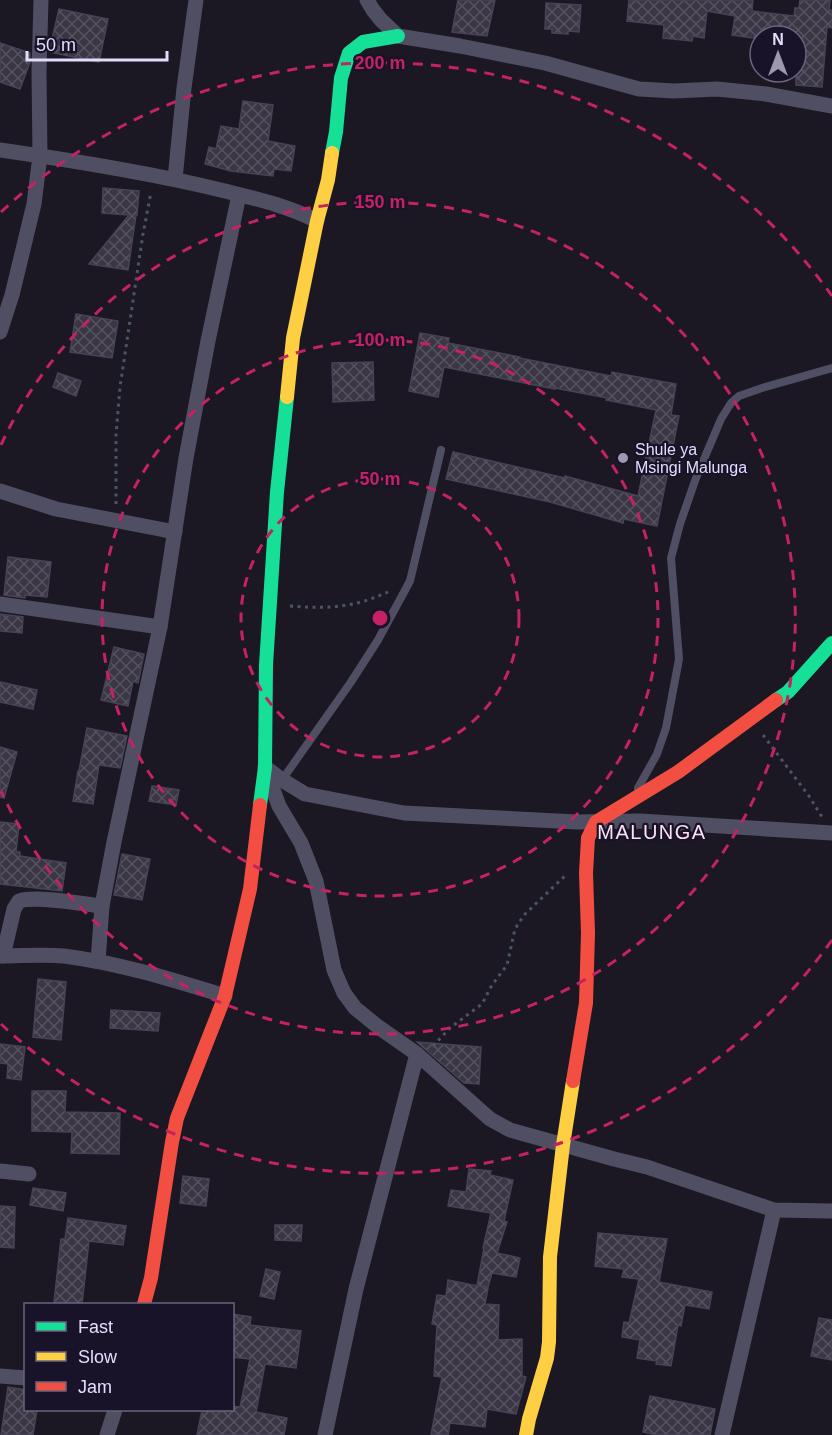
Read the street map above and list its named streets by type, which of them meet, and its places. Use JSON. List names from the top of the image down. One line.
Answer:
{"districts":["MALUNGA"],"places":["Shule ya Msingi Malunga"],"legend":["Fast","Slow","Jam"],"scale_bar":"50 m","north":"top","rings":["200 m","150 m","100 m","50 m"]}
